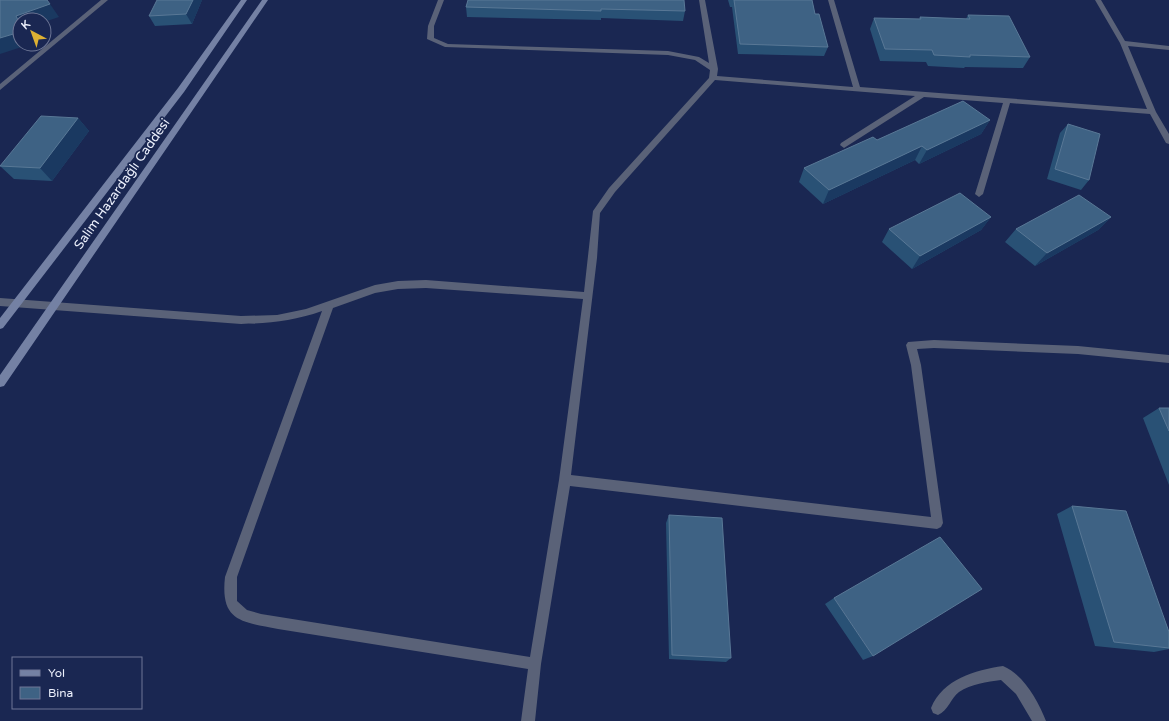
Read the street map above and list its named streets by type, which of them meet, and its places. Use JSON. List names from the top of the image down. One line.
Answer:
{"streets":{"main road":["Salim Hazardağlı Caddesi"]},"legend":["Yol","Bina"],"north":"top left"}
